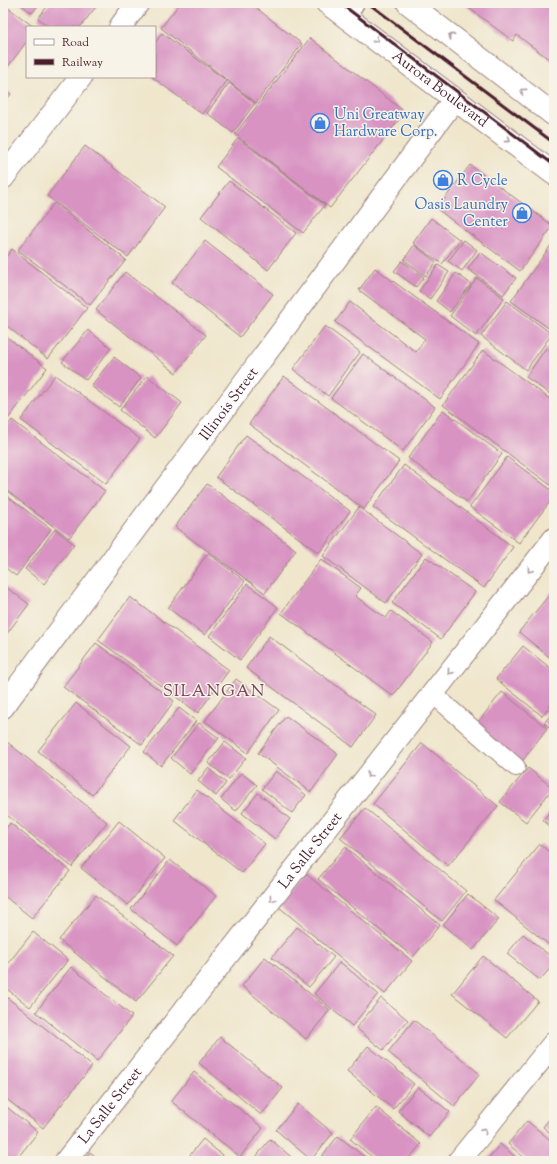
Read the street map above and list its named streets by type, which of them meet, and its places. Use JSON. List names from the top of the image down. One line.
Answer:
{"streets":{"street":["Aurora Boulevard","Illinois Street","La Salle Street"]},"crossings":[["Aurora Boulevard","Illinois Street"]],"one_way":["La Salle Street"],"districts":["SILANGAN"],"places":{"shop":["Uni Greatway Hardware Corp.","R Cycle","Oasis Laundry Center"]},"legend":["Road","Railway"]}
